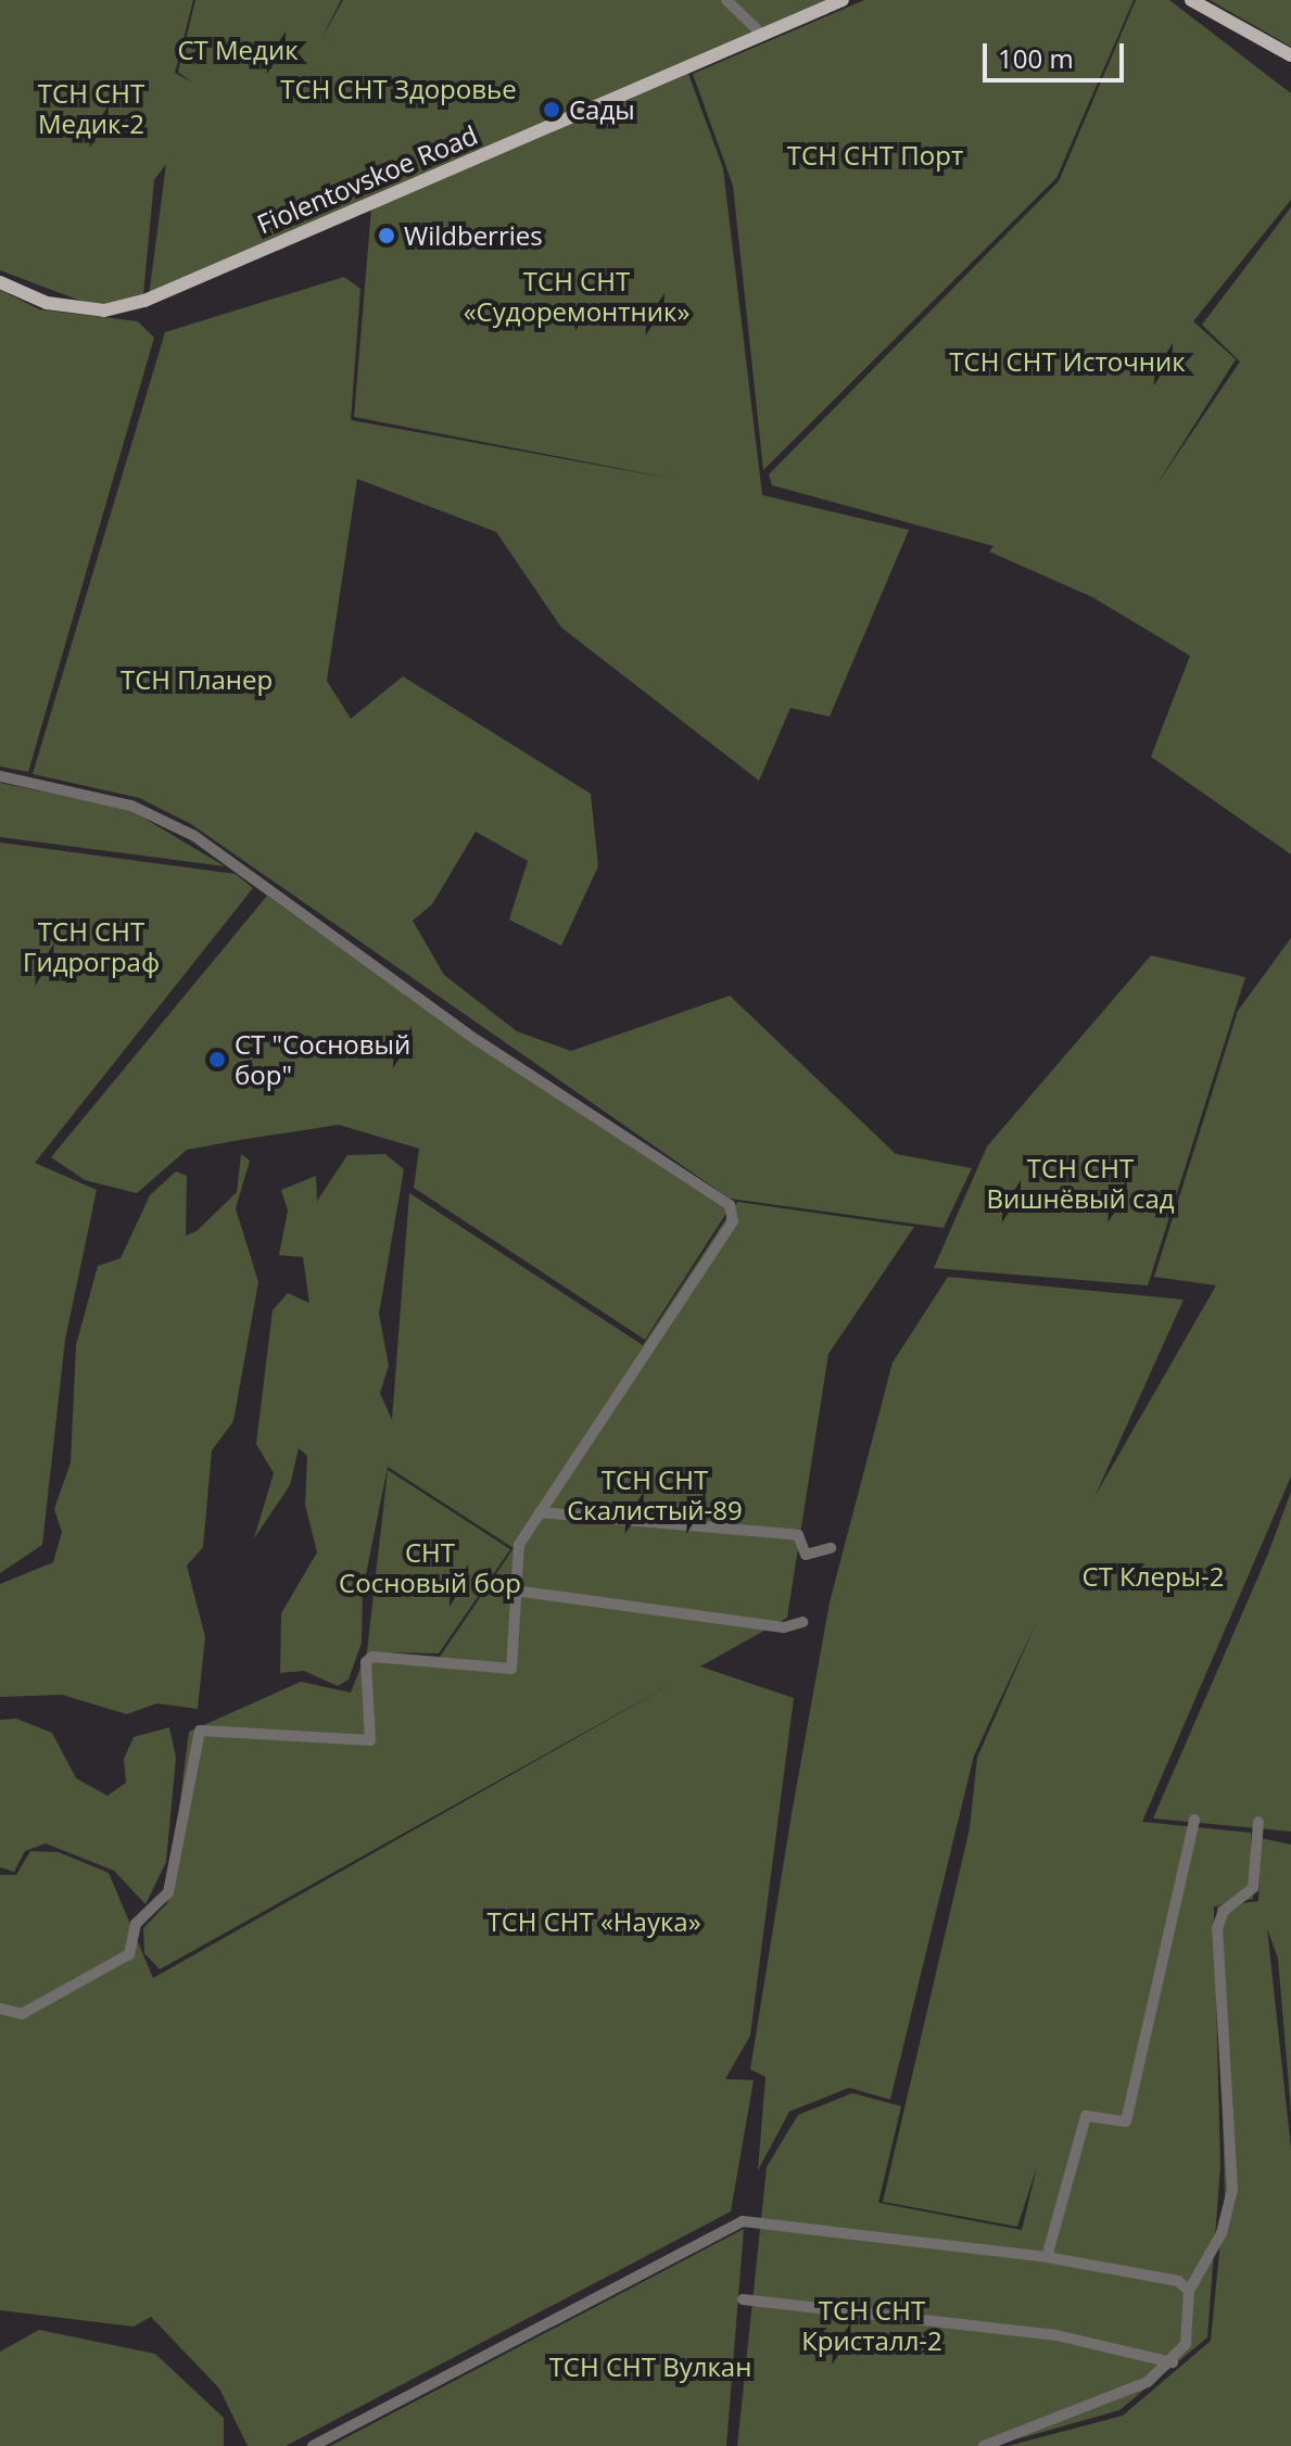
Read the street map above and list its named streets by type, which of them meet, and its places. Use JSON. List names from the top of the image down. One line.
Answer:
{"streets":{"main road":["Fiolentovskoe Road"]},"parks":["СТ Медик","ТСН СНТ Здоровье","ТСН СНТ Медик-2","ТСН СНТ Порт","ТСН СНТ «Судоремонтник»","ТСН СНТ Источник","ТСН Планер","ТСН СНТ Гидрограф","ТСН СНТ Вишнёвый сад","ТСН СНТ Скалистый-89","СНТ Сосновый бор","СТ Клеры-2","ТСН СНТ «Наука»","ТСН СНТ Кристалл-2","ТСН СНТ Вулкан"],"places":["Сады","Wildberries","СТ \"Сосновый бор\""],"scale_bar":"100 m"}
